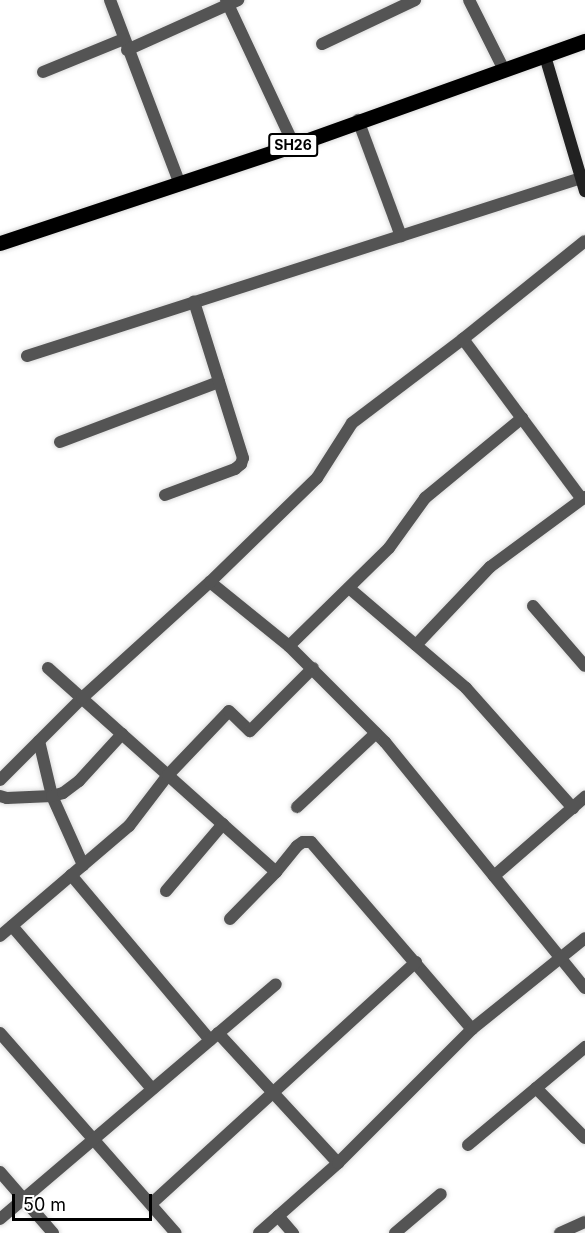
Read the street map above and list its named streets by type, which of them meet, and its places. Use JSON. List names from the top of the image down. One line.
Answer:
{"streets":{"main road":["SH26"]},"scale_bar":"50 m"}
